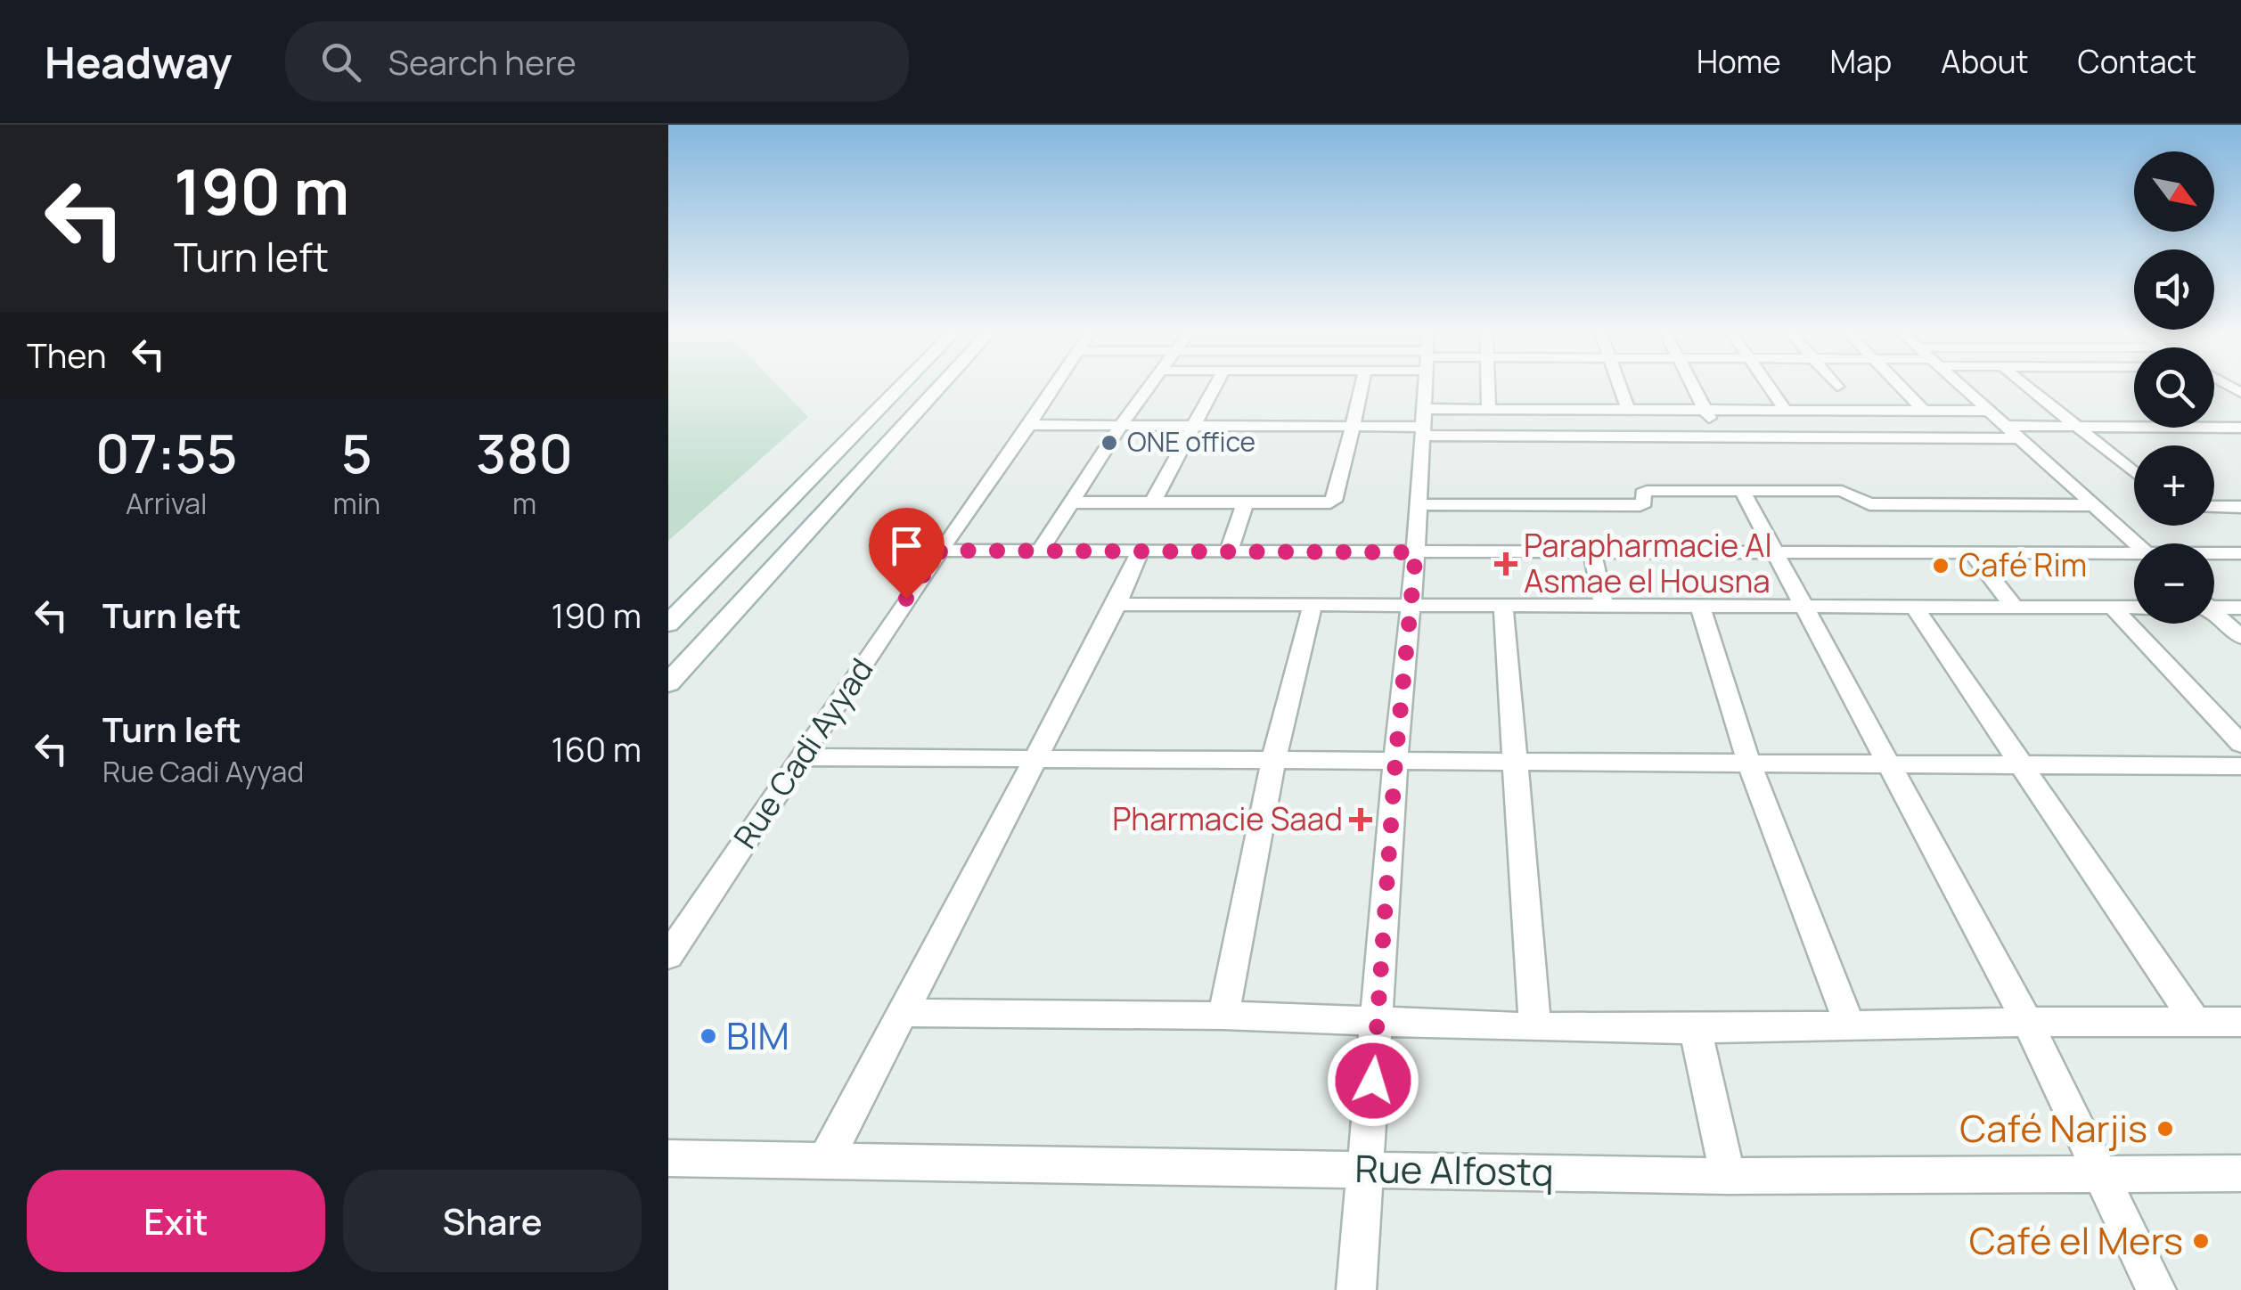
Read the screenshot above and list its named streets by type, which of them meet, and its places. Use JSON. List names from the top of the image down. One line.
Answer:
{"streets":{"street":["Rue Cadi Ayyad","Rue Alfostq"]},"places":{"other":["ONE office","Café Rim","BIM","Café Narjis","Café el Mers"],"health":["Parapharmacie Al Asmae el Housna","Pharmacie Saad"]},"north":"bottom right","page":{"header":"Headway","search":"Search here","nav":["Home","Map","About","Contact"],"turn":["190 m","Turn left"],"map_buttons":["+","−"],"then":"Then","eta":["07:55","Arrival","5","min","380","m"],"list":[{"name":"Turn left","value":"190 m"},{"name":"Turn left","note":"Rue Cadi Ayyad","value":"160 m"}],"buttons":["Exit","Share"]}}
